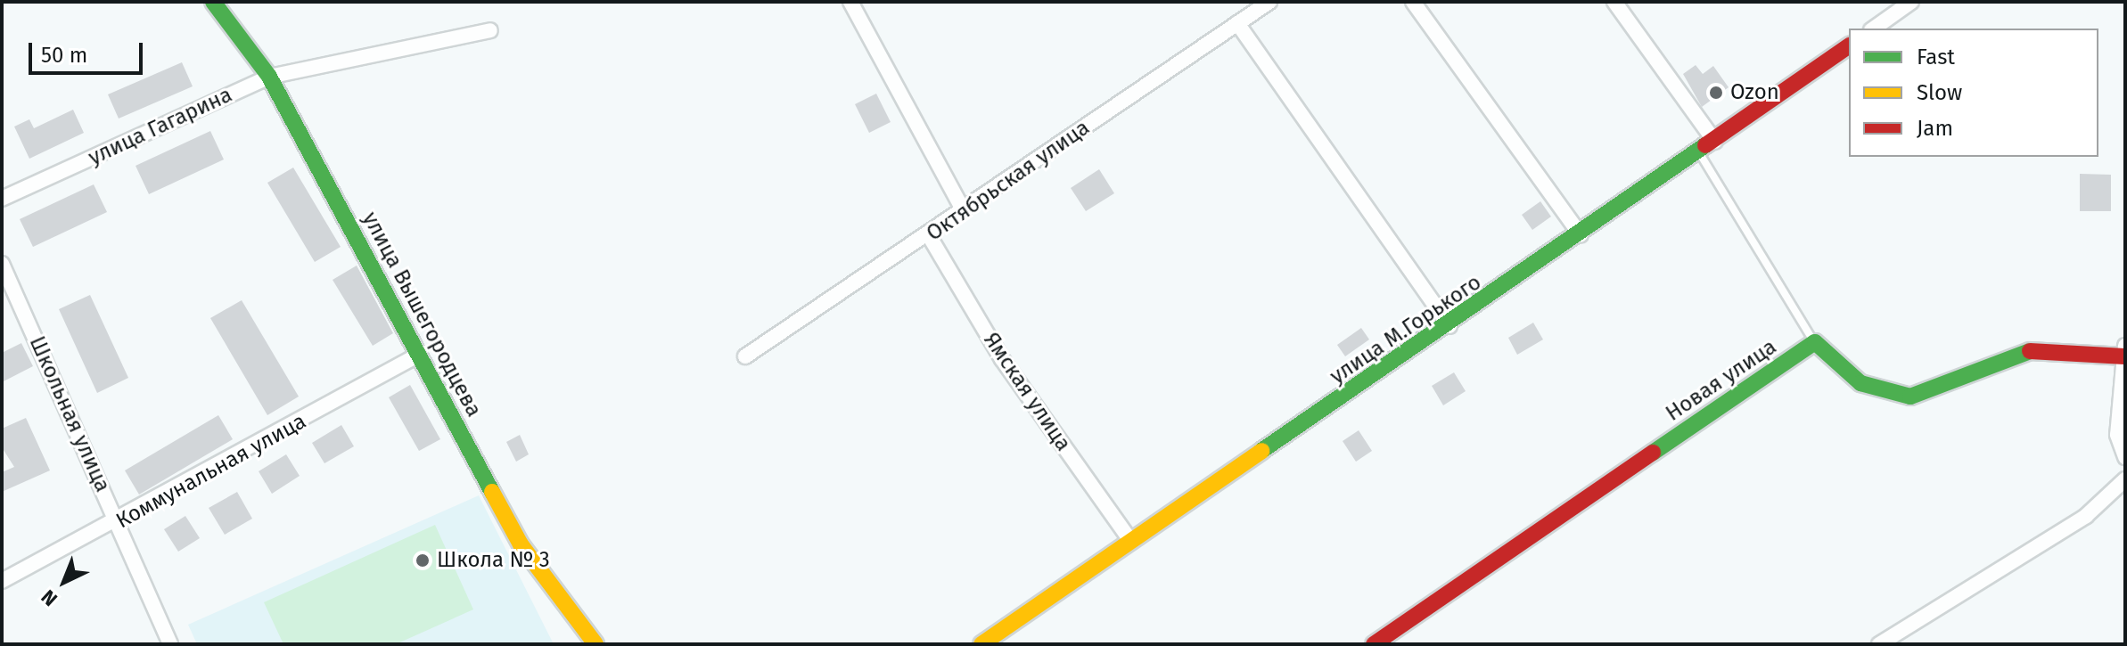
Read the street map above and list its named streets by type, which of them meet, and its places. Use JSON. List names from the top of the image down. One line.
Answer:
{"streets":{"street":["улица Гагарина","Октябрьская улица","улица Вышегородцева","улица М.Горького","Новая улица","Ямская улица","Школьная улица","Коммунальная улица"]},"crossings":[["улица Гагарина","улица Вышегородцева"],["Октябрьская улица","Ямская улица"],["улица Вышегородцева","Коммунальная улица"],["улица М.Горького","Ямская улица"],["Школьная улица","Коммунальная улица"]],"places":["Ozon","Школа № 3"],"legend":["Fast","Slow","Jam"],"scale_bar":"50 m","north":"bottom left"}
